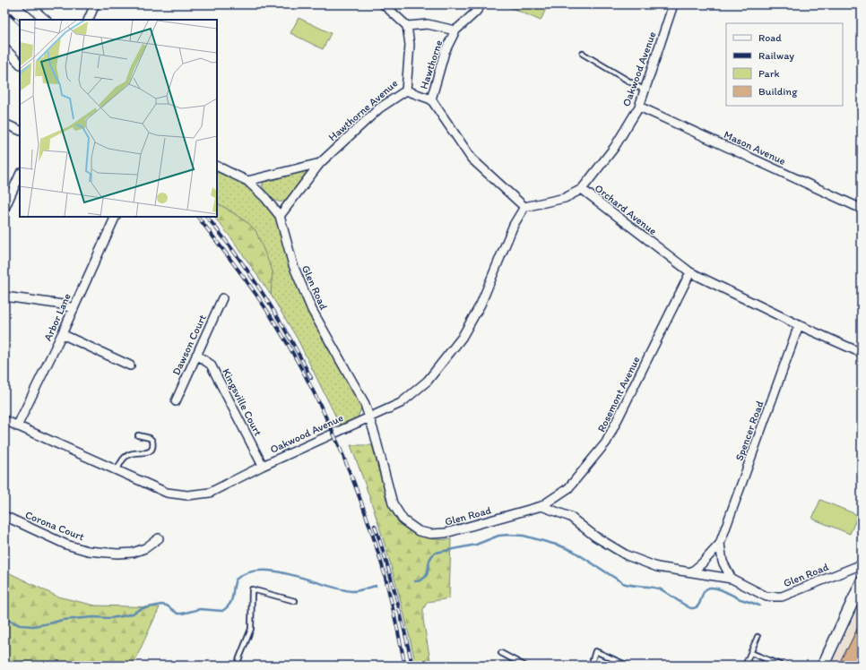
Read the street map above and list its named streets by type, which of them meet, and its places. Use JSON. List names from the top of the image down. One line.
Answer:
{"streets":{"street":["Hawthorne","Oakwood Avenue","Hawthorne Avenue","Mason Avenue","Orchard Avenue","Glen Road","Arbor Lane","Dawson Court","Rosemont Avenue","Kingsville Court","Spencer Road","Corona Court"]},"crossings":[["Oakwood Avenue","Mason Avenue"],["Oakwood Avenue","Orchard Avenue"],["Oakwood Avenue","Glen Road"],["Oakwood Avenue","Arbor Lane"],["Oakwood Avenue","Kingsville Court"],["Hawthorne Avenue","Glen Road"],["Orchard Avenue","Rosemont Avenue"],["Orchard Avenue","Spencer Road"],["Glen Road","Rosemont Avenue"],["Glen Road","Spencer Road"],["Dawson Court","Kingsville Court"]],"legend":["Road","Railway","Park","Building"]}
